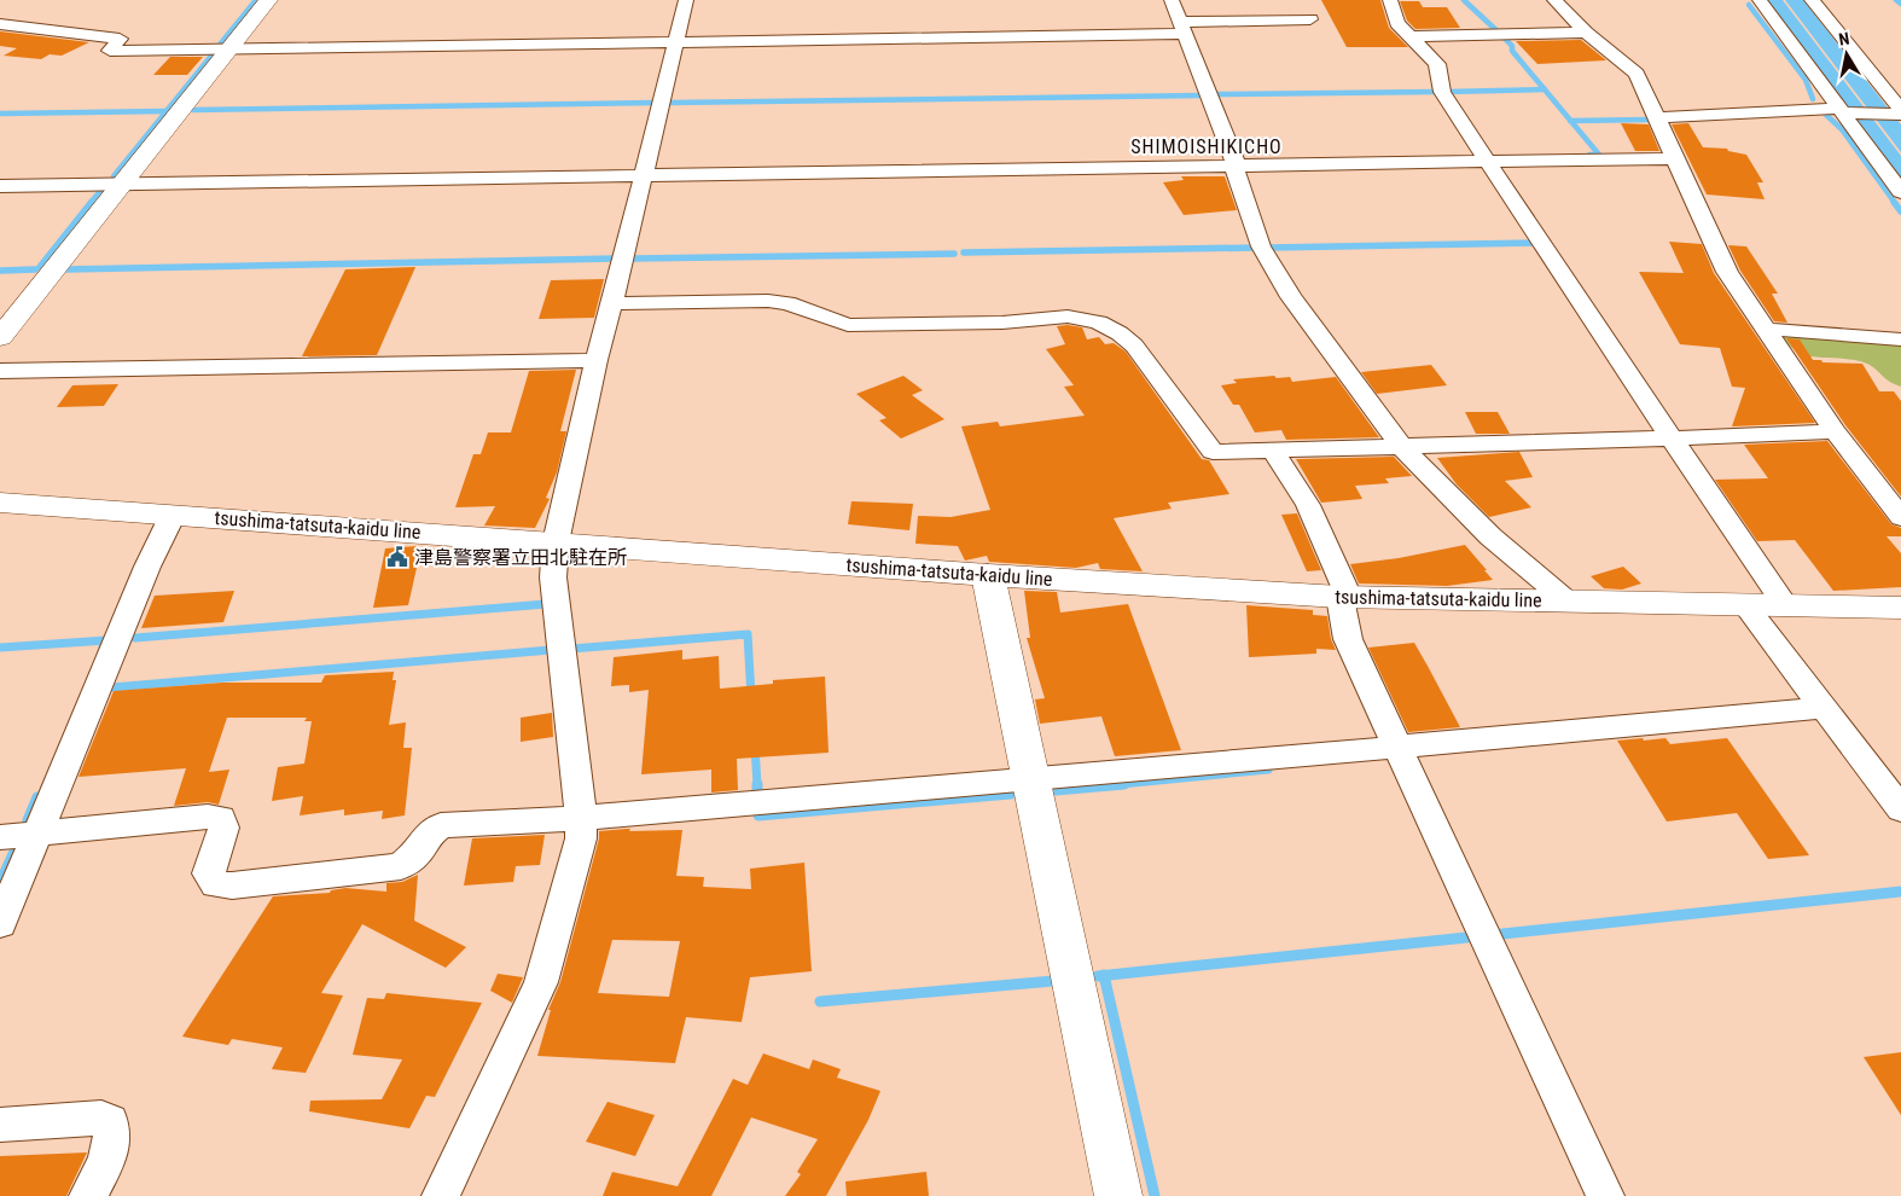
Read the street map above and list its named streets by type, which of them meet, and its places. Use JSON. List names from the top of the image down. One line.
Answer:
{"streets":{"main road":["tsushima-tatsuta-kaidu line"]},"districts":["SHIMOISHIKICHO"],"places":{"public building":["津島警察署立田北駐在所"]},"north":"top"}
